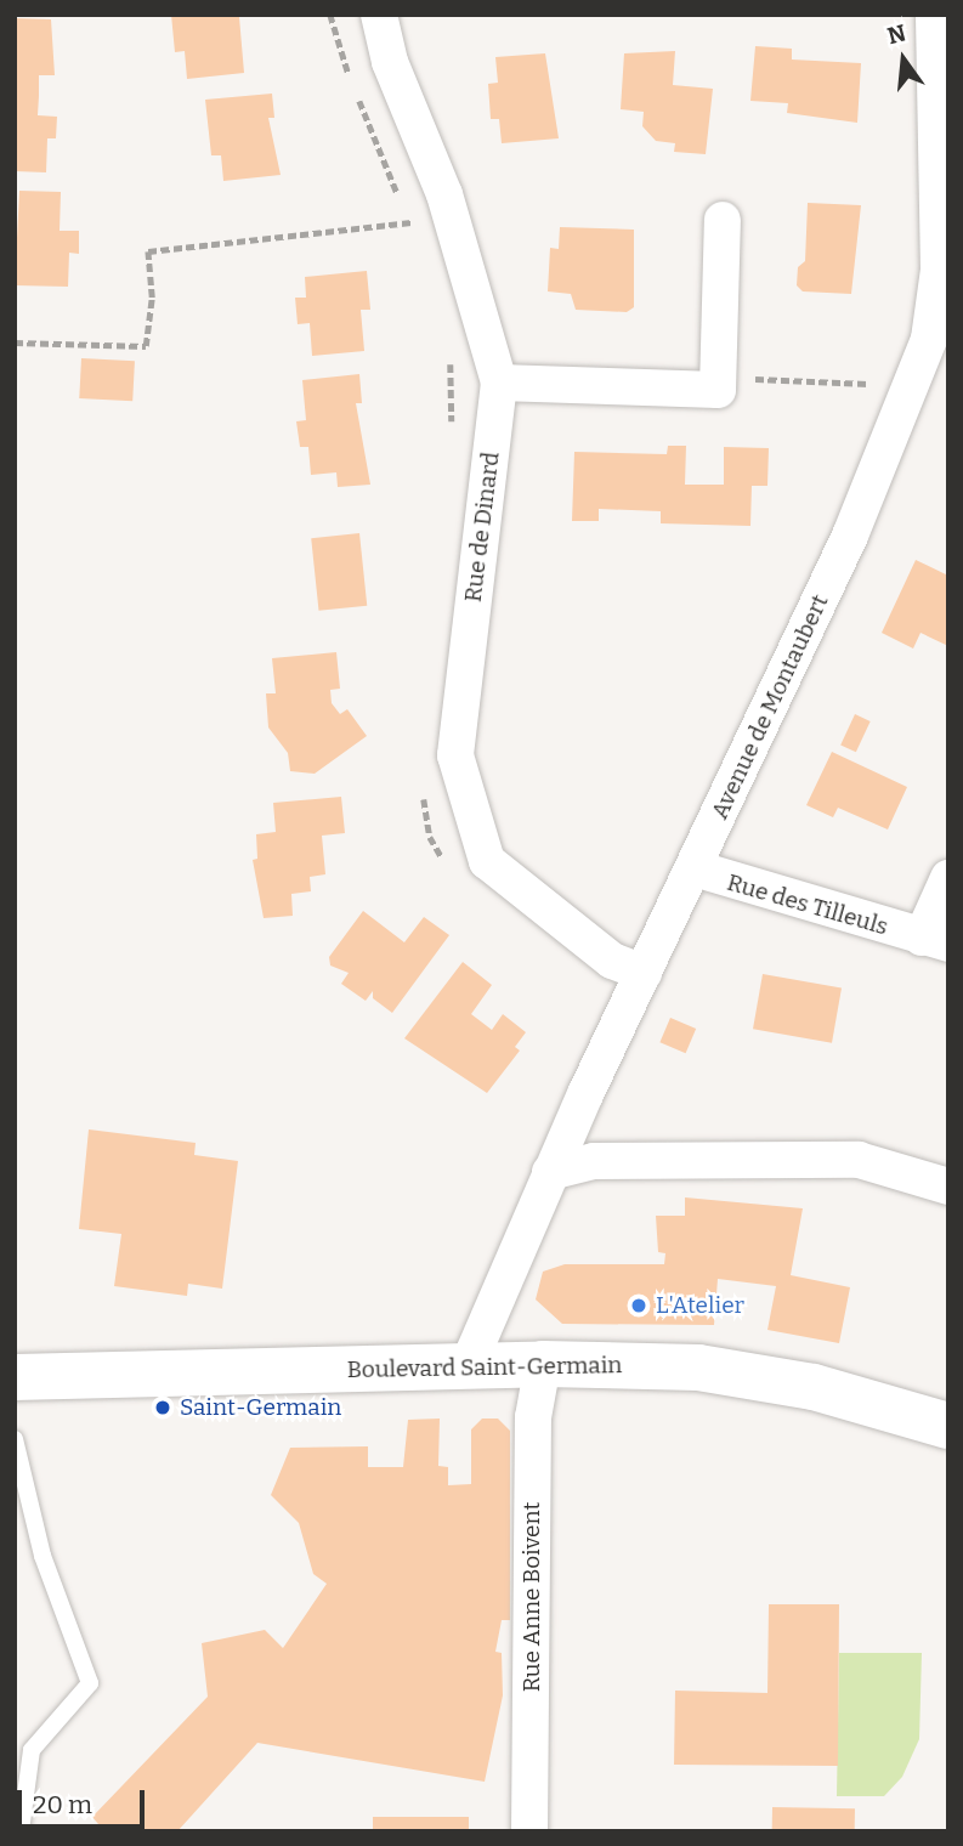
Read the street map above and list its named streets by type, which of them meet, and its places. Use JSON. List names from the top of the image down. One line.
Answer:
{"streets":{"main road":["Boulevard Saint-Germain"],"street":["Rue de Dinard","Avenue de Montaubert","Rue des Tilleuls","Rue Anne Boivent"]},"crossings":[["Rue de Dinard","Avenue de Montaubert"],["Avenue de Montaubert","Rue des Tilleuls"],["Avenue de Montaubert","Boulevard Saint-Germain"],["Boulevard Saint-Germain","Rue Anne Boivent"]],"places":["L'Atelier","Saint-Germain"],"scale_bar":"20 m","north":"top"}
